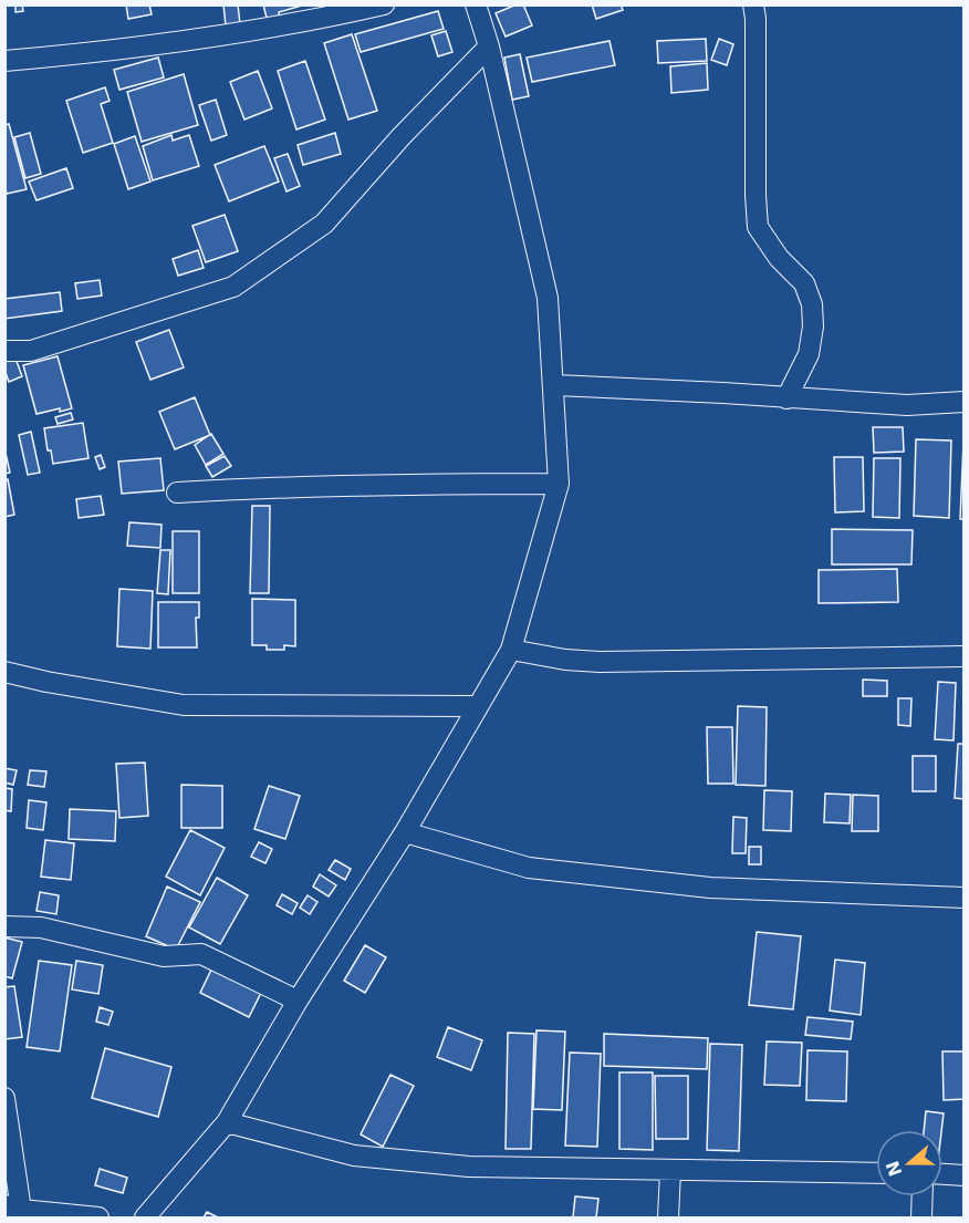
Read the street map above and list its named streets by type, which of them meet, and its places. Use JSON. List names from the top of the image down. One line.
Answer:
{"north":"left"}
